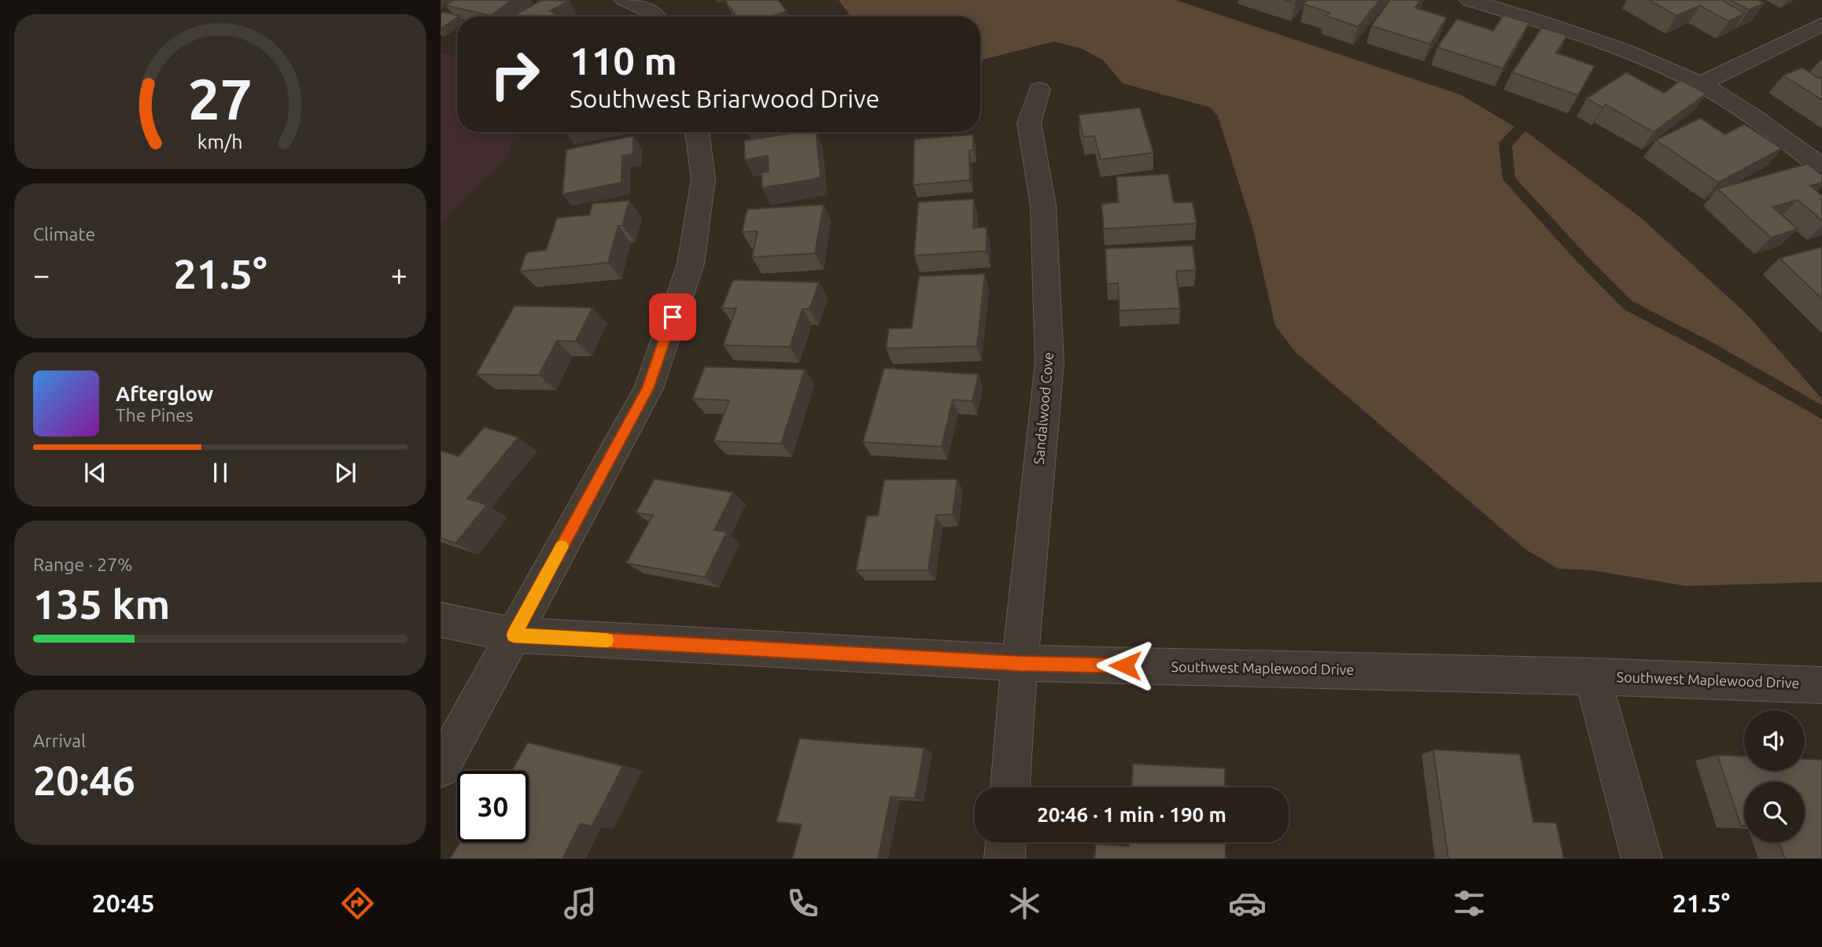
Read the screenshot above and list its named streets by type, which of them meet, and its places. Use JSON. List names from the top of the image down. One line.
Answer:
{"streets":{"street":["Sandalwood Cove","Southwest Maplewood Drive"]},"crossings":[["Sandalwood Cove","Southwest Maplewood Drive"]],"page":{"turn":["110 m","Southwest Briarwood Drive"],"tile":["Climate",["Range · 27%","135 km"],["Arrival","20:46"]],"heat":["−","21.5°","+"],"song":["Afterglow","The Pines"],"limit":"30","trip":"20:46 · 1 min · 190 m","tabs":["20:45","21.5°"],"gauge":["27","km/h"]}}
